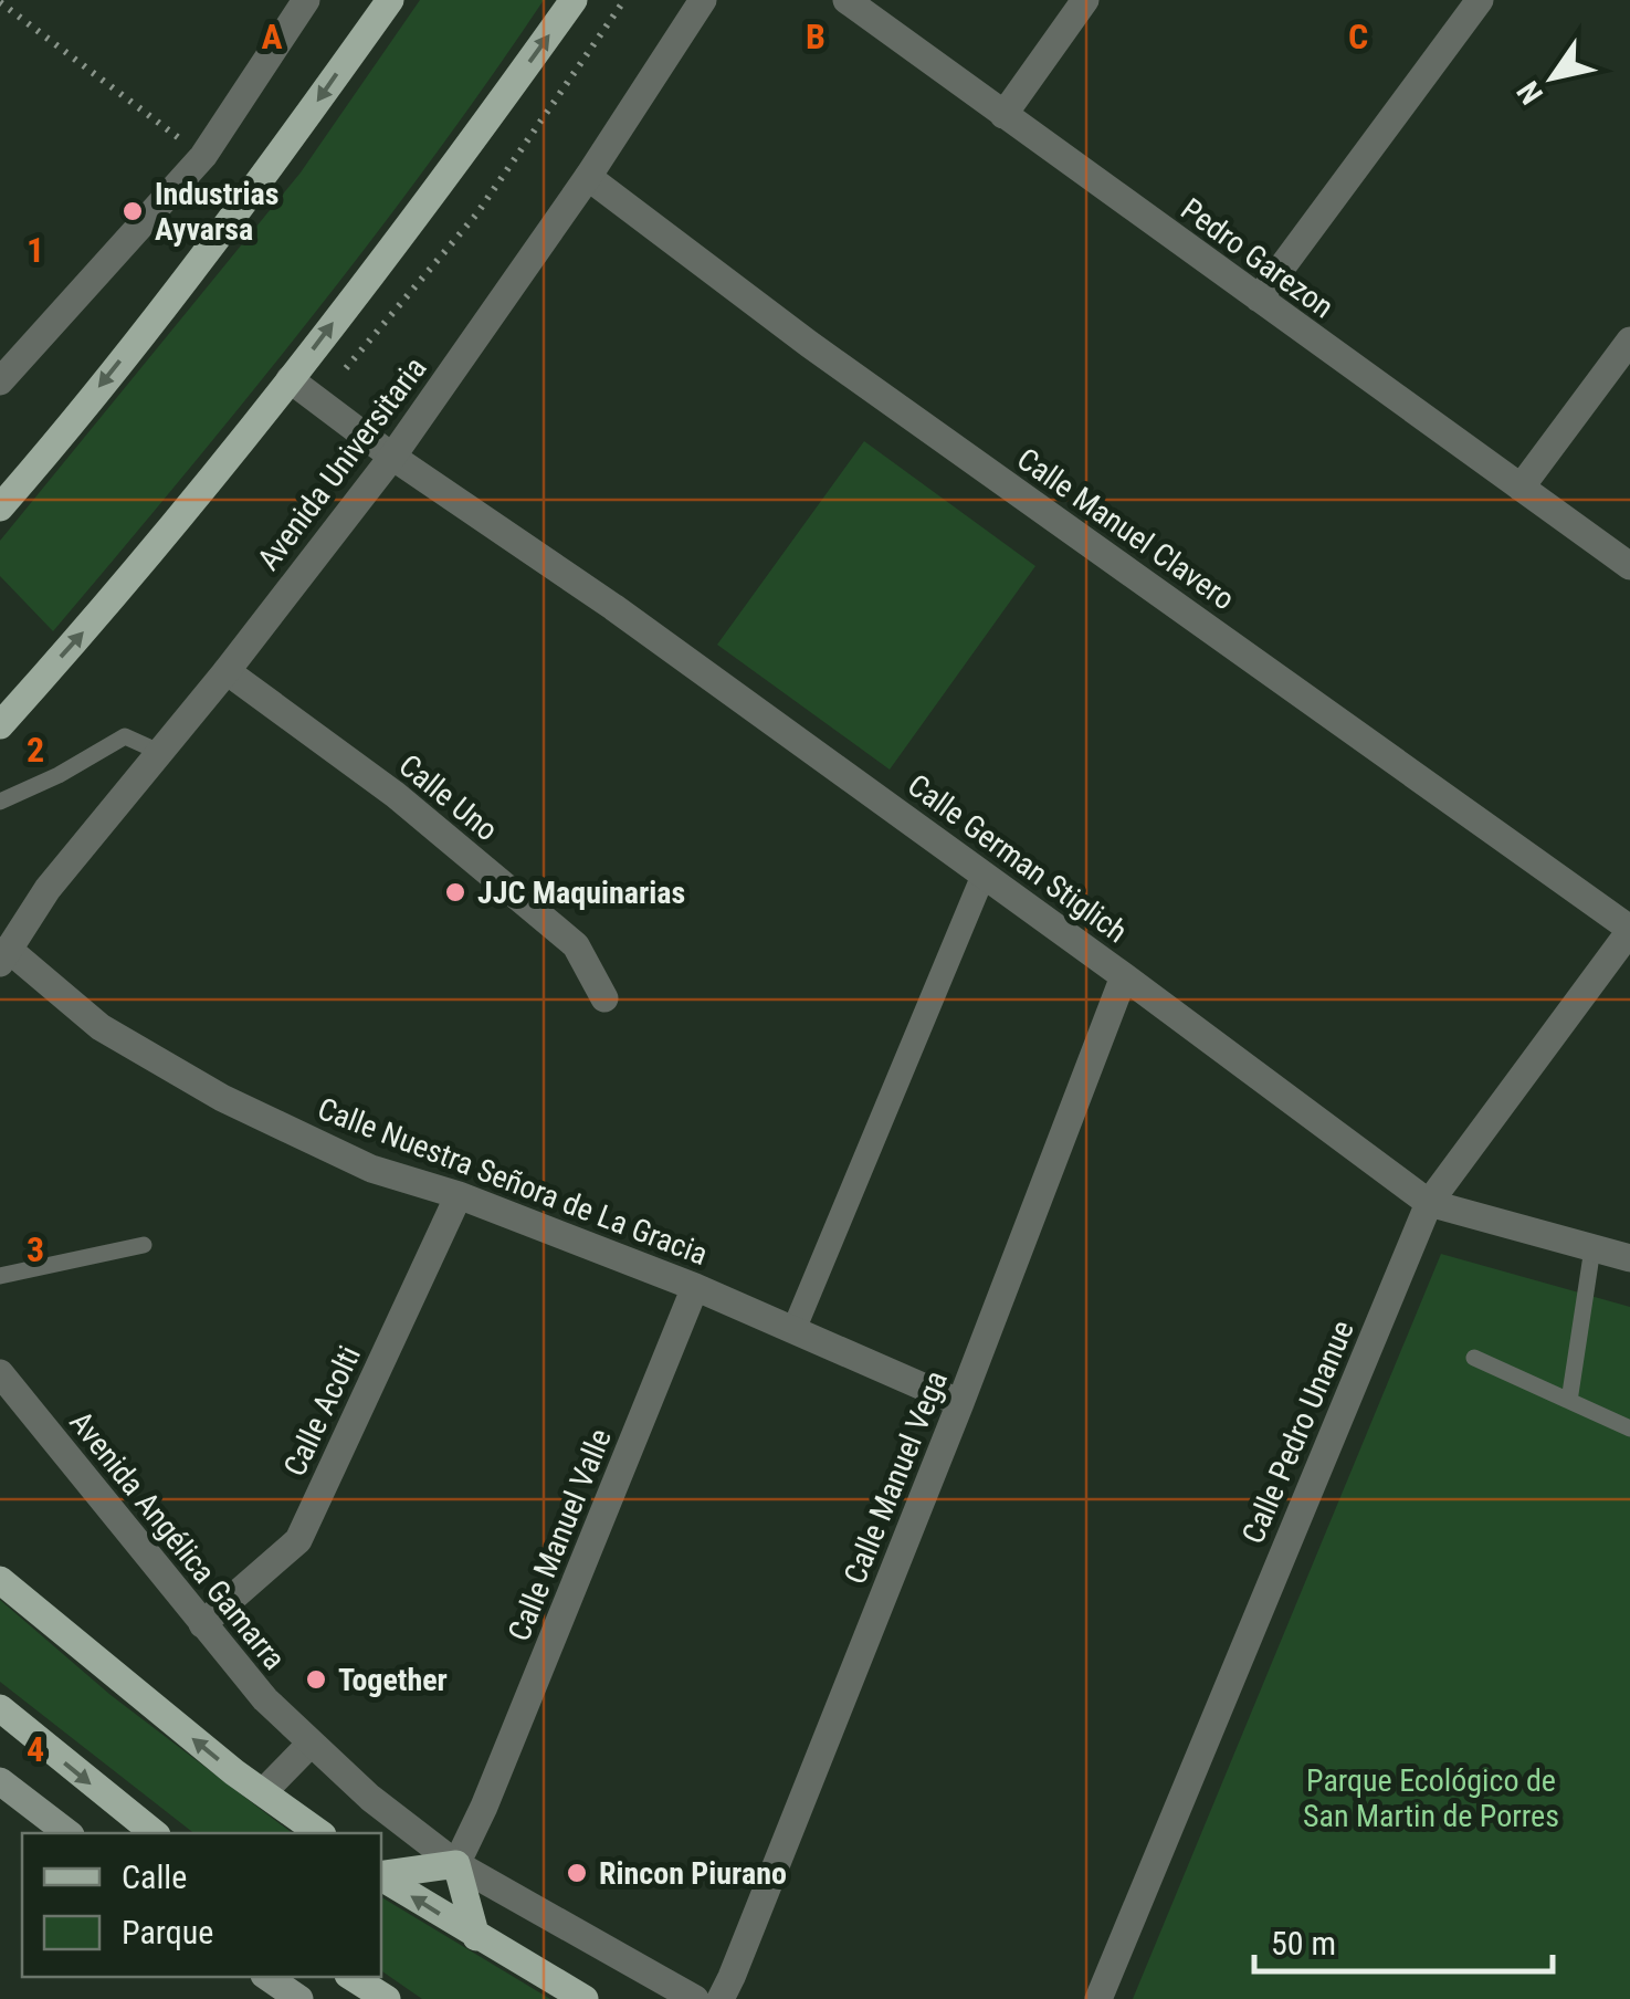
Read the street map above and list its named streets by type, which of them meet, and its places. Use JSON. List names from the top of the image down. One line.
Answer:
{"streets":{"street":["Pedro Garezon","Avenida Universitaria","Calle Manuel Clavero","Calle Uno","Calle German Stiglich","Calle Nuestra Señora de La Gracia","Calle Acolti","Calle Pedro Unanue","Calle Manuel Vega","Calle Manuel Valle","Avenida Angélica Gamarra"]},"crossings":[["Avenida Universitaria","Calle Manuel Clavero"],["Avenida Universitaria","Calle Uno"],["Avenida Universitaria","Calle German Stiglich"],["Avenida Universitaria","Calle Nuestra Señora de La Gracia"],["Calle Manuel Clavero","Calle Pedro Unanue"],["Calle German Stiglich","Calle Pedro Unanue"],["Calle German Stiglich","Calle Manuel Vega"],["Calle Nuestra Señora de La Gracia","Calle Acolti"],["Calle Nuestra Señora de La Gracia","Calle Manuel Vega"],["Calle Nuestra Señora de La Gracia","Calle Manuel Valle"],["Calle Acolti","Avenida Angélica Gamarra"],["Calle Manuel Valle","Avenida Angélica Gamarra"]],"parks":["Parque Ecológico de San Martin de Porres"],"places":["Industrias Ayvarsa","JJC Maquinarias","Together","Rincon Piurano"],"legend":["Calle","Parque"],"scale_bar":"50 m","north":"bottom left","grid":{"columns":["A","B","C"],"rows":["1","2","3","4"]}}
